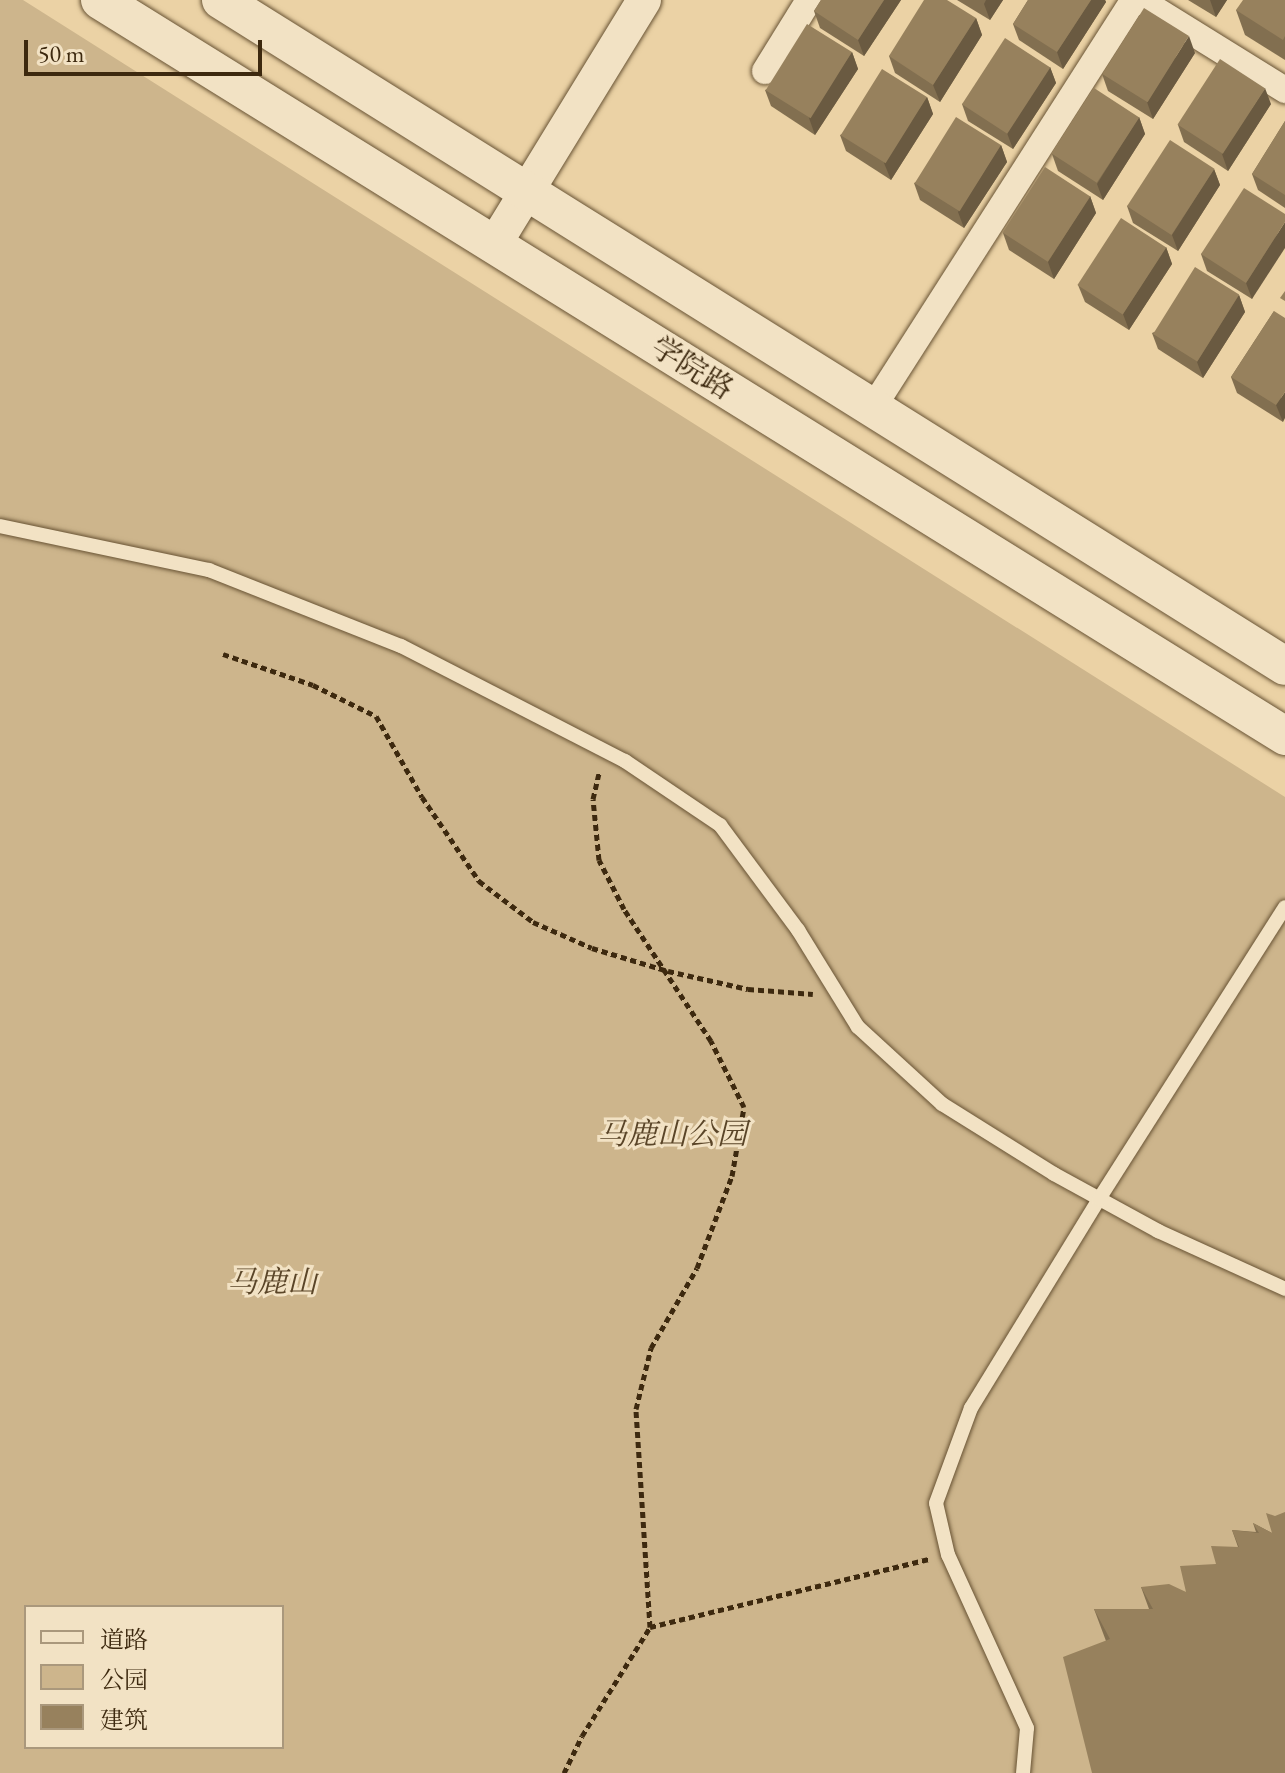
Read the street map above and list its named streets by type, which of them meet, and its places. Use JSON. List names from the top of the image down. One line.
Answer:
{"streets":{"main road":["学院路"]},"parks":["马鹿山公园","马鹿山"],"legend":["道路","公园","建筑"],"scale_bar":"50 m"}
